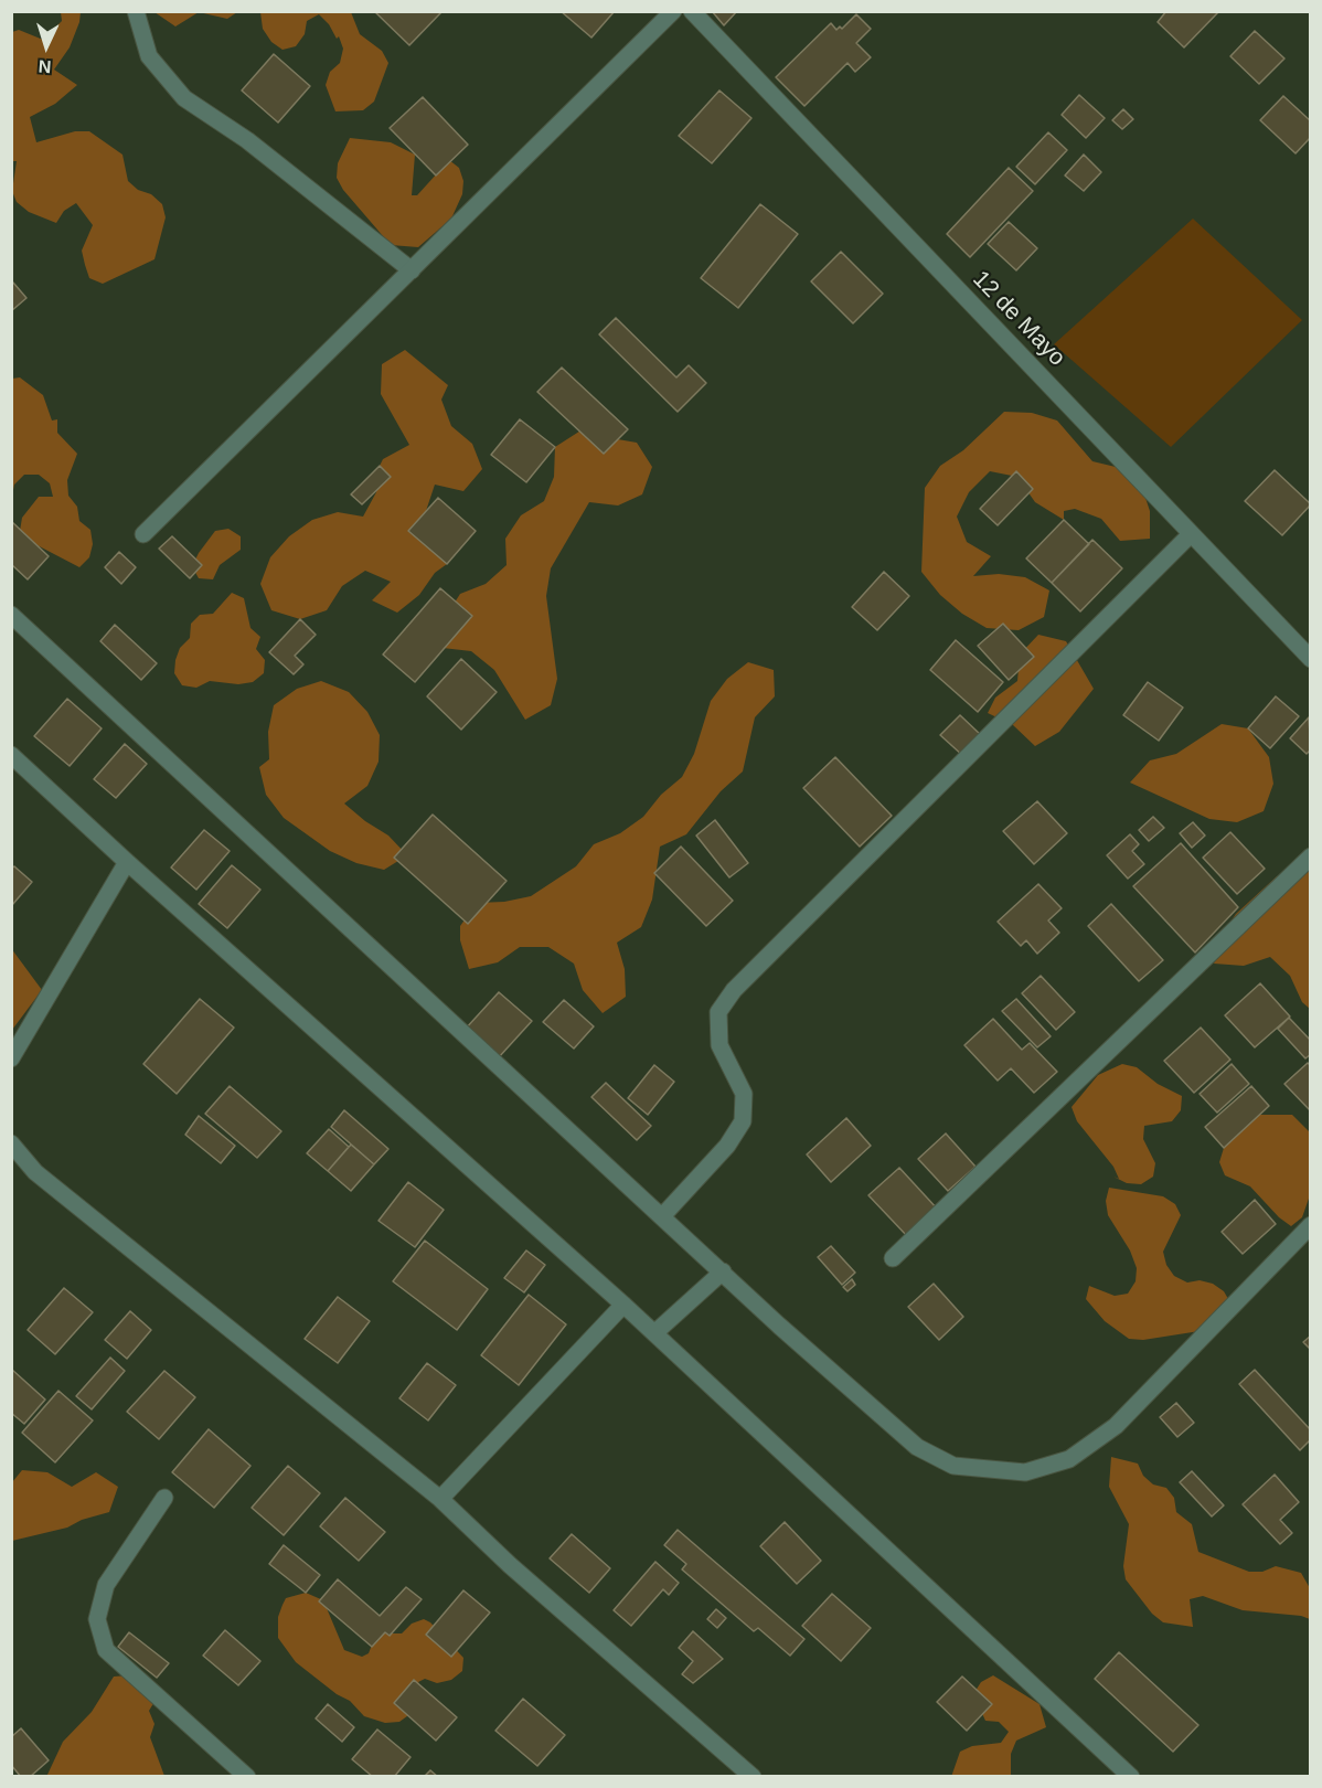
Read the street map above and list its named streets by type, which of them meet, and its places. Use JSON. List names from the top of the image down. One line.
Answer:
{"streets":{"street":["12 de Mayo"]},"north":"bottom"}
